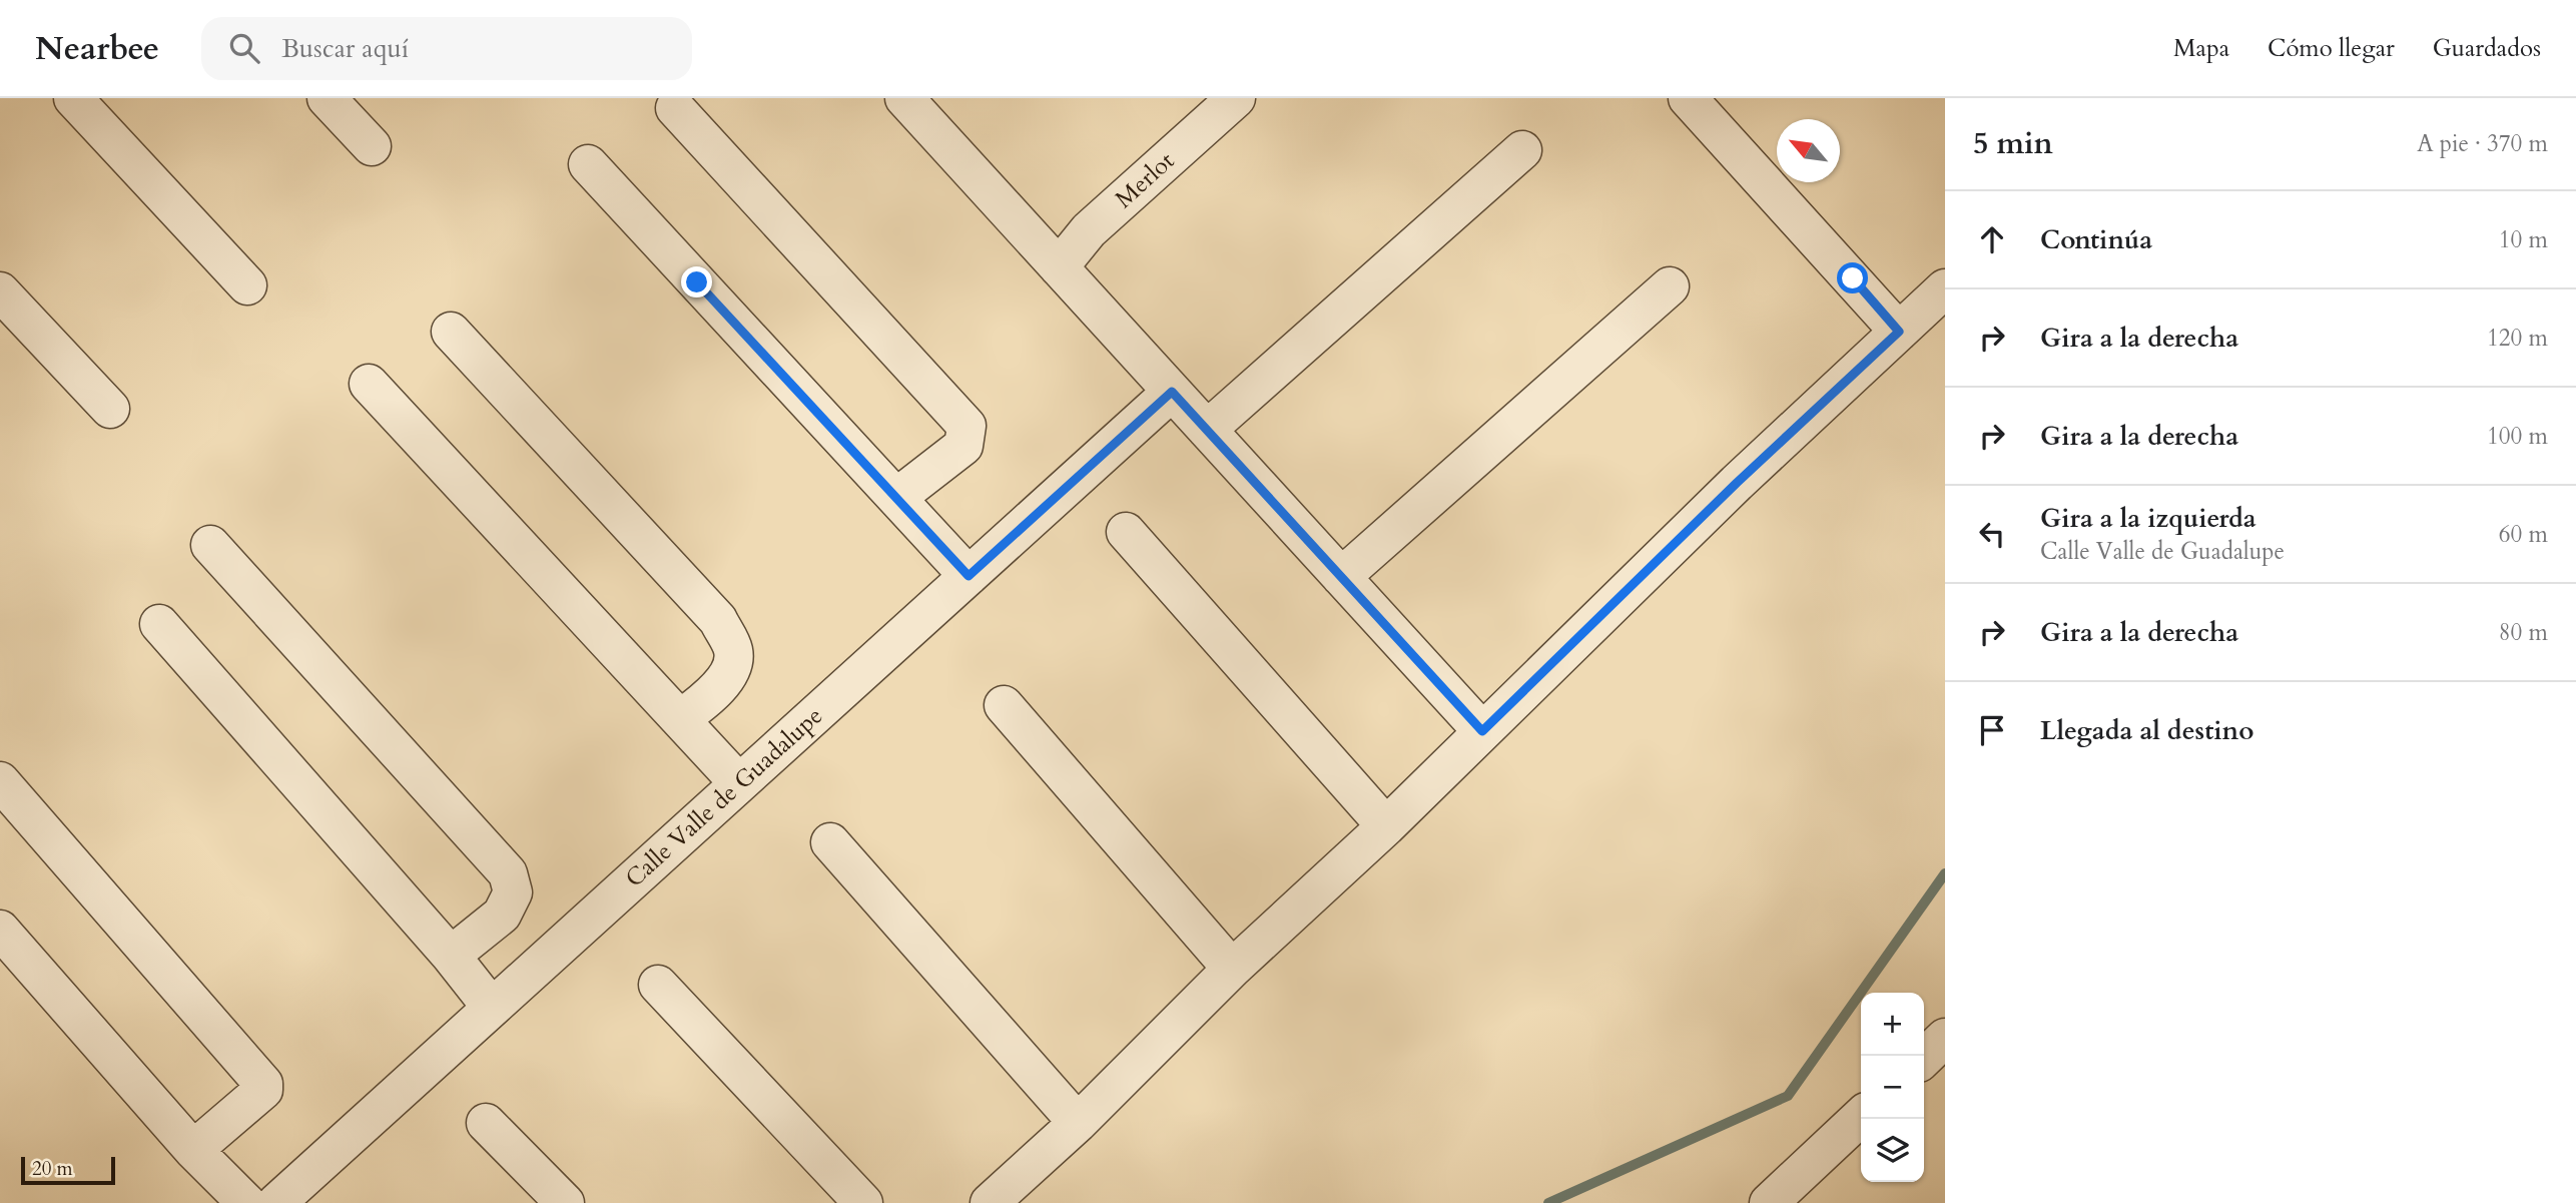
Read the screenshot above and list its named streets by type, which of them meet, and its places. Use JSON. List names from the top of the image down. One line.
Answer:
{"streets":{"street":["Merlot","Calle Valle de Guadalupe"]},"scale_bar":"20 m","north":"top left","page":{"header":"Nearbee","search":"Buscar aquí","nav":["Mapa","Cómo llegar","Guardados"],"heading":["5 min","A pie · 370 m"],"list":[["Continúa","10 m"],["Gira a la derecha","120 m"],["Gira a la derecha","100 m"],["Gira a la izquierda","Calle Valle de Guadalupe","60 m"],["Gira a la derecha","80 m"],"Llegada al destino"],"map_buttons":["+","−"],"scale":"20 m"}}
